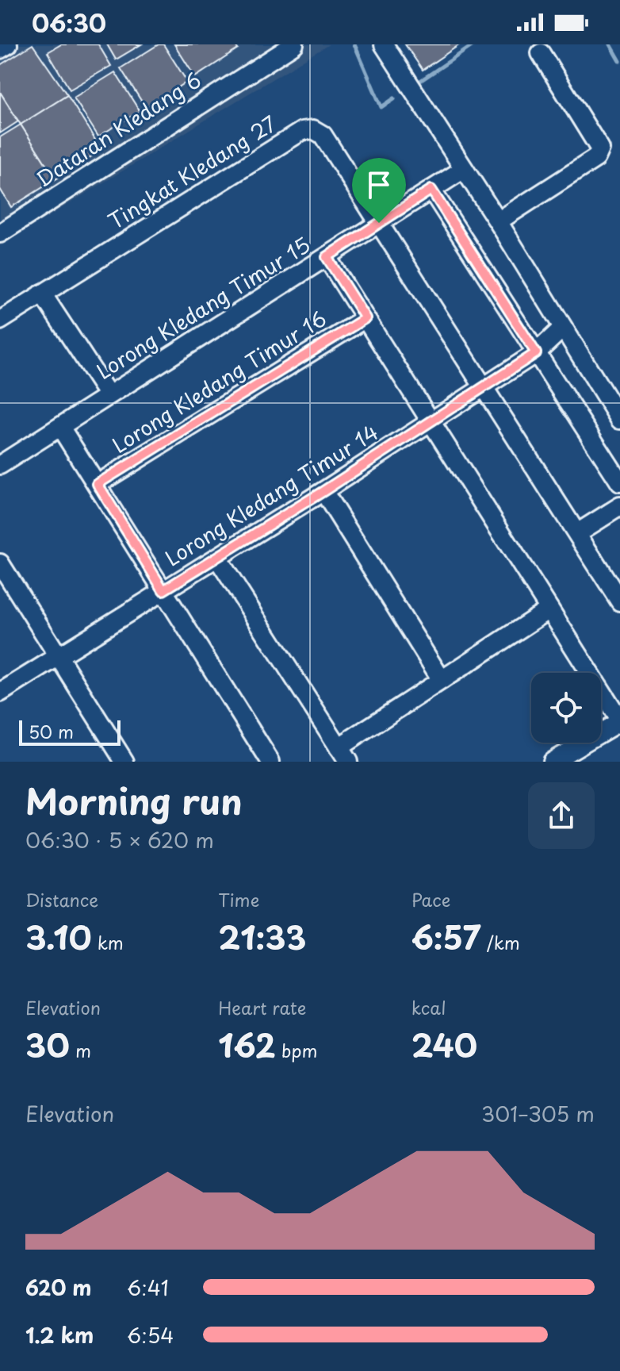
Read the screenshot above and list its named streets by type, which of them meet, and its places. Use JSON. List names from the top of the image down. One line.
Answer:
{"streets":{"street":["Dataran Kledang 6","Tingkat Kledang 27","Lorong Kledang Timur 15","Lorong Kledang Timur 16","Lorong Kledang Timur 14"]},"crossings":[["Tingkat Kledang 27","Lorong Kledang Timur 15"],["Tingkat Kledang 27","Lorong Kledang Timur 14"]],"scale_bar":"50 m","page":{"status":"06:30","scale":"50 m","heading":["Morning run","06:30 · 5 × 620 m"],"stats":[["Distance","3.10 km"],["Time","21:33"],["Pace","6:57 /km"],["Elevation","30 m"],["Heart rate","162 bpm"],["kcal","240"]],"chart":["Elevation","301–305 m"],"list":[{"name":"620 m","note":"6:41"},{"name":"1.2 km","note":"6:54"}]}}
